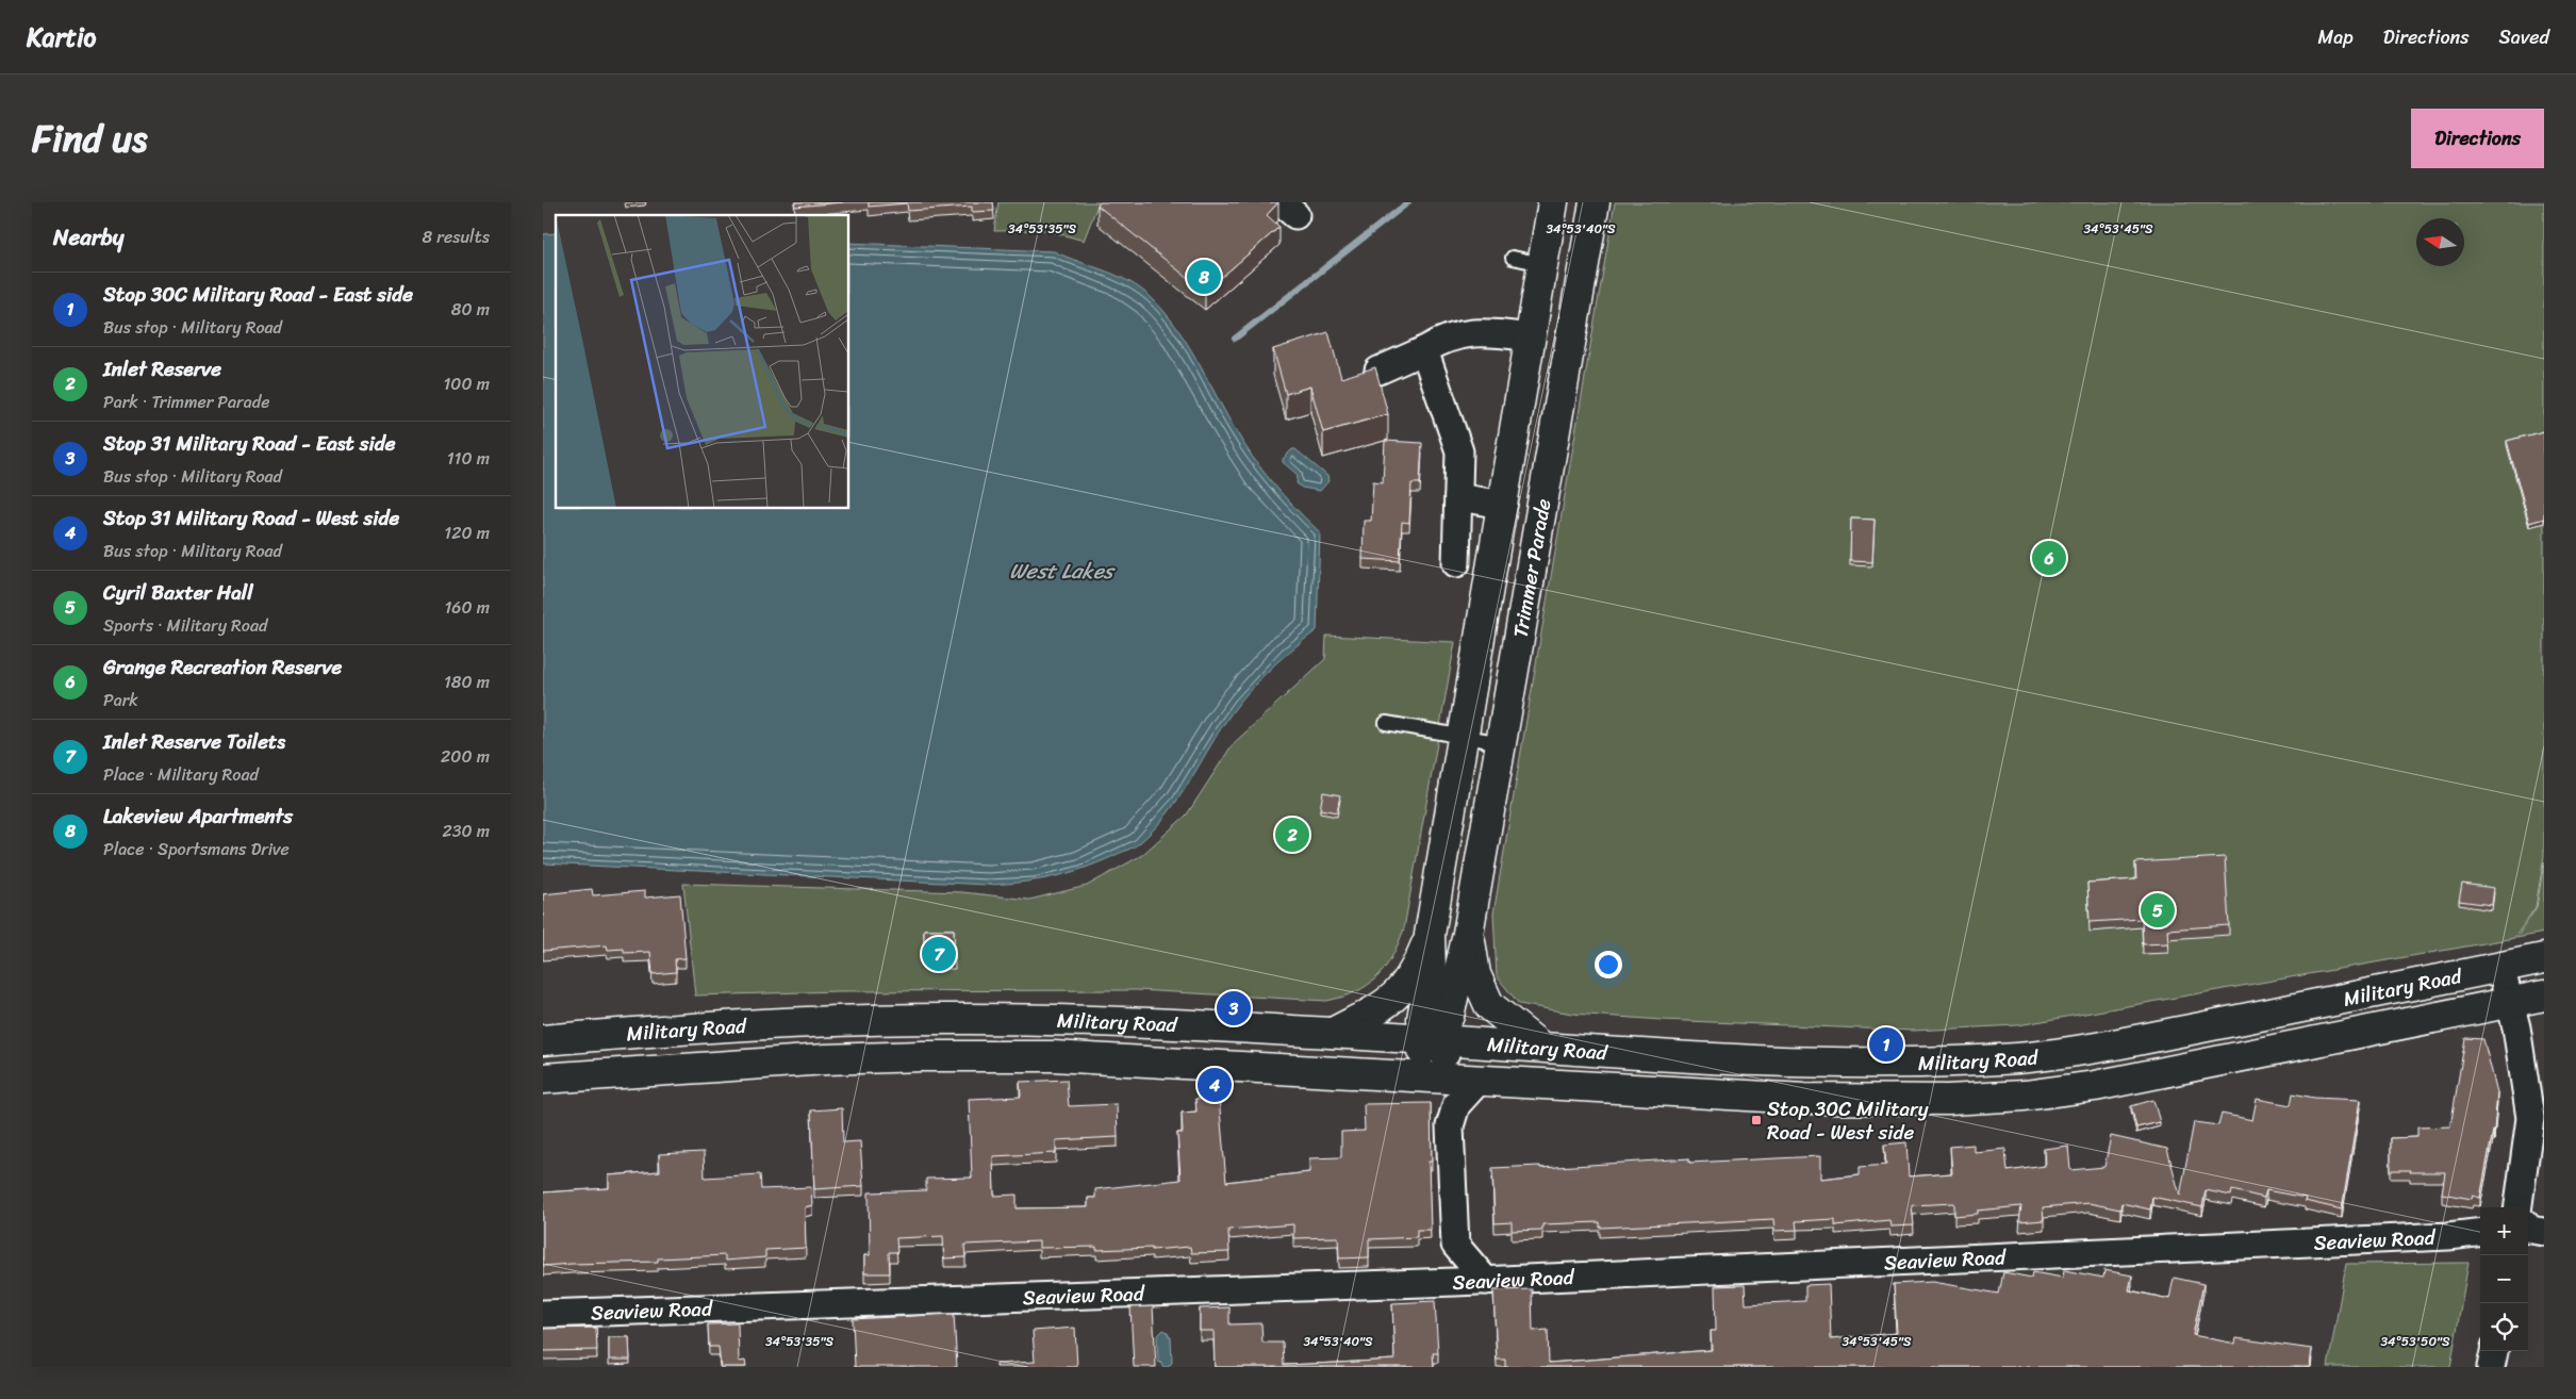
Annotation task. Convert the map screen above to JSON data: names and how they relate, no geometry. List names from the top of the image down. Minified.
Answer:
{"streets":{"main road":["Trimmer Parade","Military Road"],"street":["Seaview Road"]},"crossings":[["Trimmer Parade","Military Road"]],"water":["West Lakes"],"places":{"transit":["Stop 30C Military Road - West side"]},"north":"left","page":{"header":"Kartio","nav":["Map","Directions","Saved"],"title":"Find us","buttons":"Directions","heading":["Nearby","8 results"],"pins":["8","6","2","5","7","3","1","4"],"list":[{"mark":"1","name":"Stop 30C Military Road - East side","note":"Bus stop · Military Road","value":"80 m"},{"mark":"2","name":"Inlet Reserve","note":"Park · Trimmer Parade","value":"100 m"},{"mark":"3","name":"Stop 31 Military Road - East side","note":"Bus stop · Military Road","value":"110 m"},{"mark":"4","name":"Stop 31 Military Road - West side","note":"Bus stop · Military Road","value":"120 m"},{"mark":"5","name":"Cyril Baxter Hall","note":"Sports · Military Road","value":"160 m"},{"mark":"6","name":"Grange Recreation Reserve","note":"Park","value":"180 m"},{"mark":"7","name":"Inlet Reserve Toilets","note":"Place · Military Road","value":"200 m"},{"mark":"8","name":"Lakeview Apartments","note":"Place · Sportsmans Drive","value":"230 m"}],"map_buttons":["+","−"]},"coordinates":["34°53'35\"S","34°53'40\"S","34°53'45\"S","34°53'50\"S"]}
